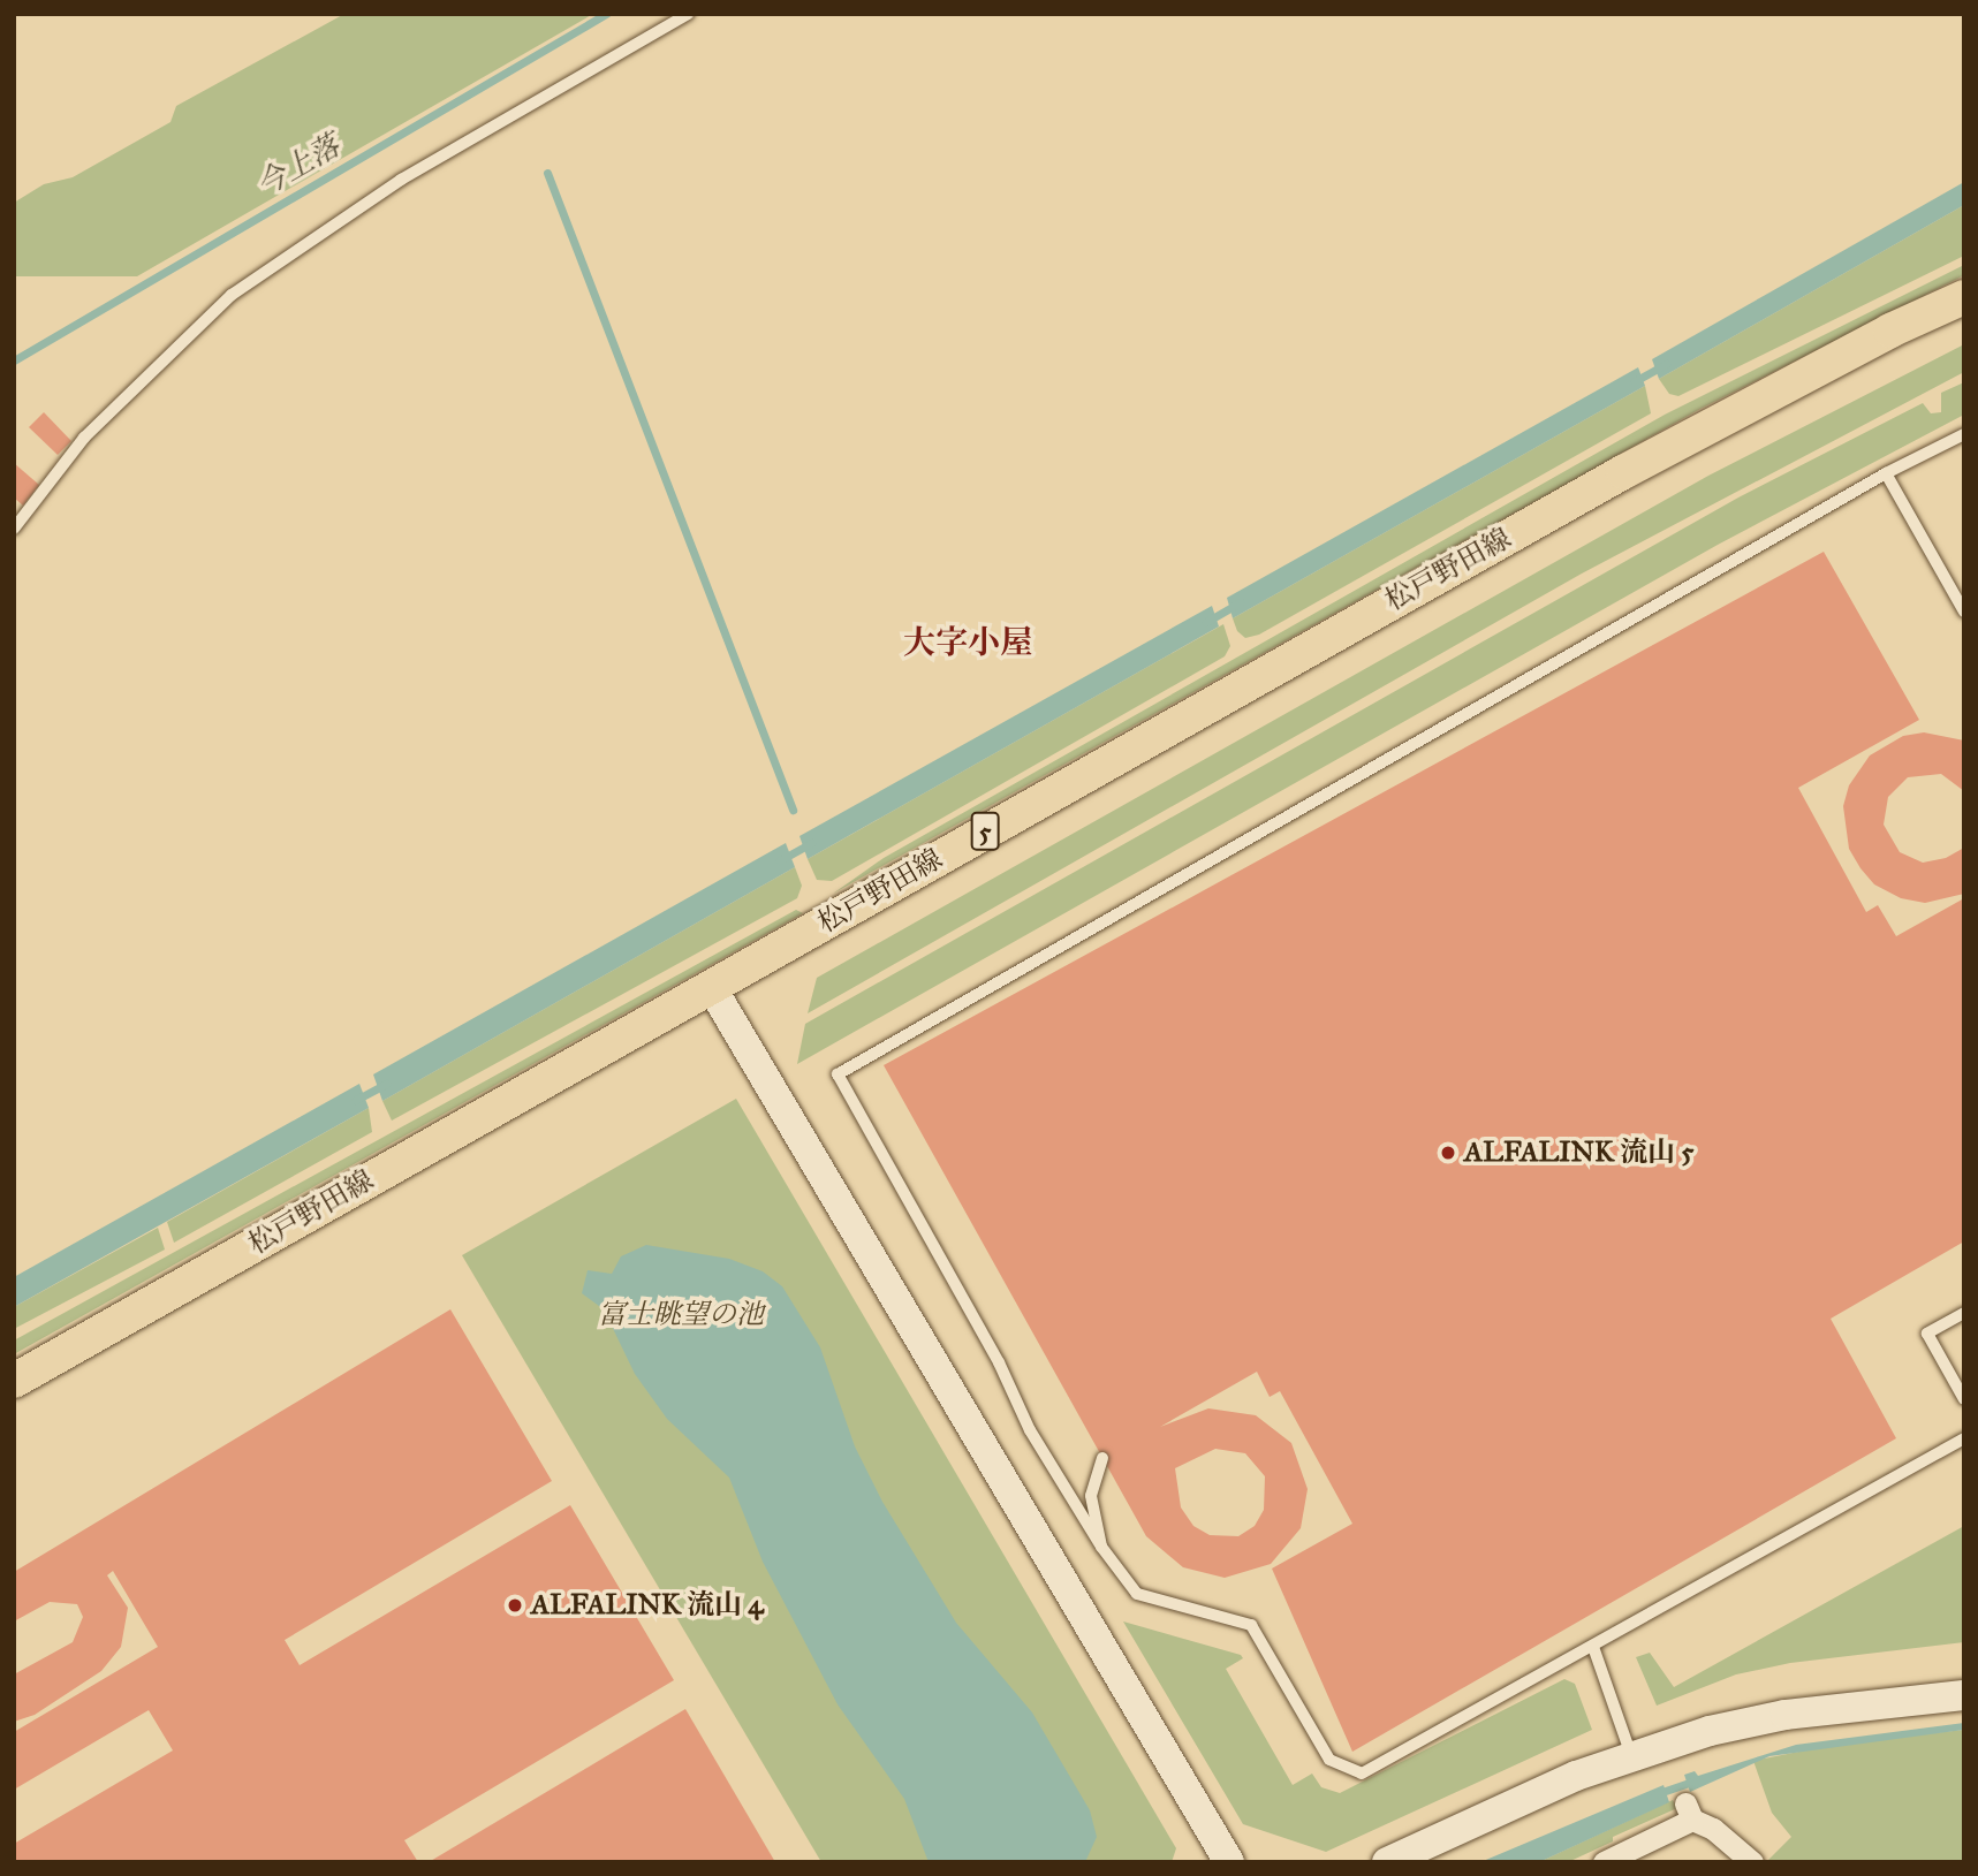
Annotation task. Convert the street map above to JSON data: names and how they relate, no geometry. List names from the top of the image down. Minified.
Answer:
{"streets":{"main road":["松戸野田線","5"]},"districts":["大字小屋"],"water":["今上落"],"parks":["富士眺望の池"],"places":["ALFALINK 流山 5","ALFALINK 流山 4"]}
